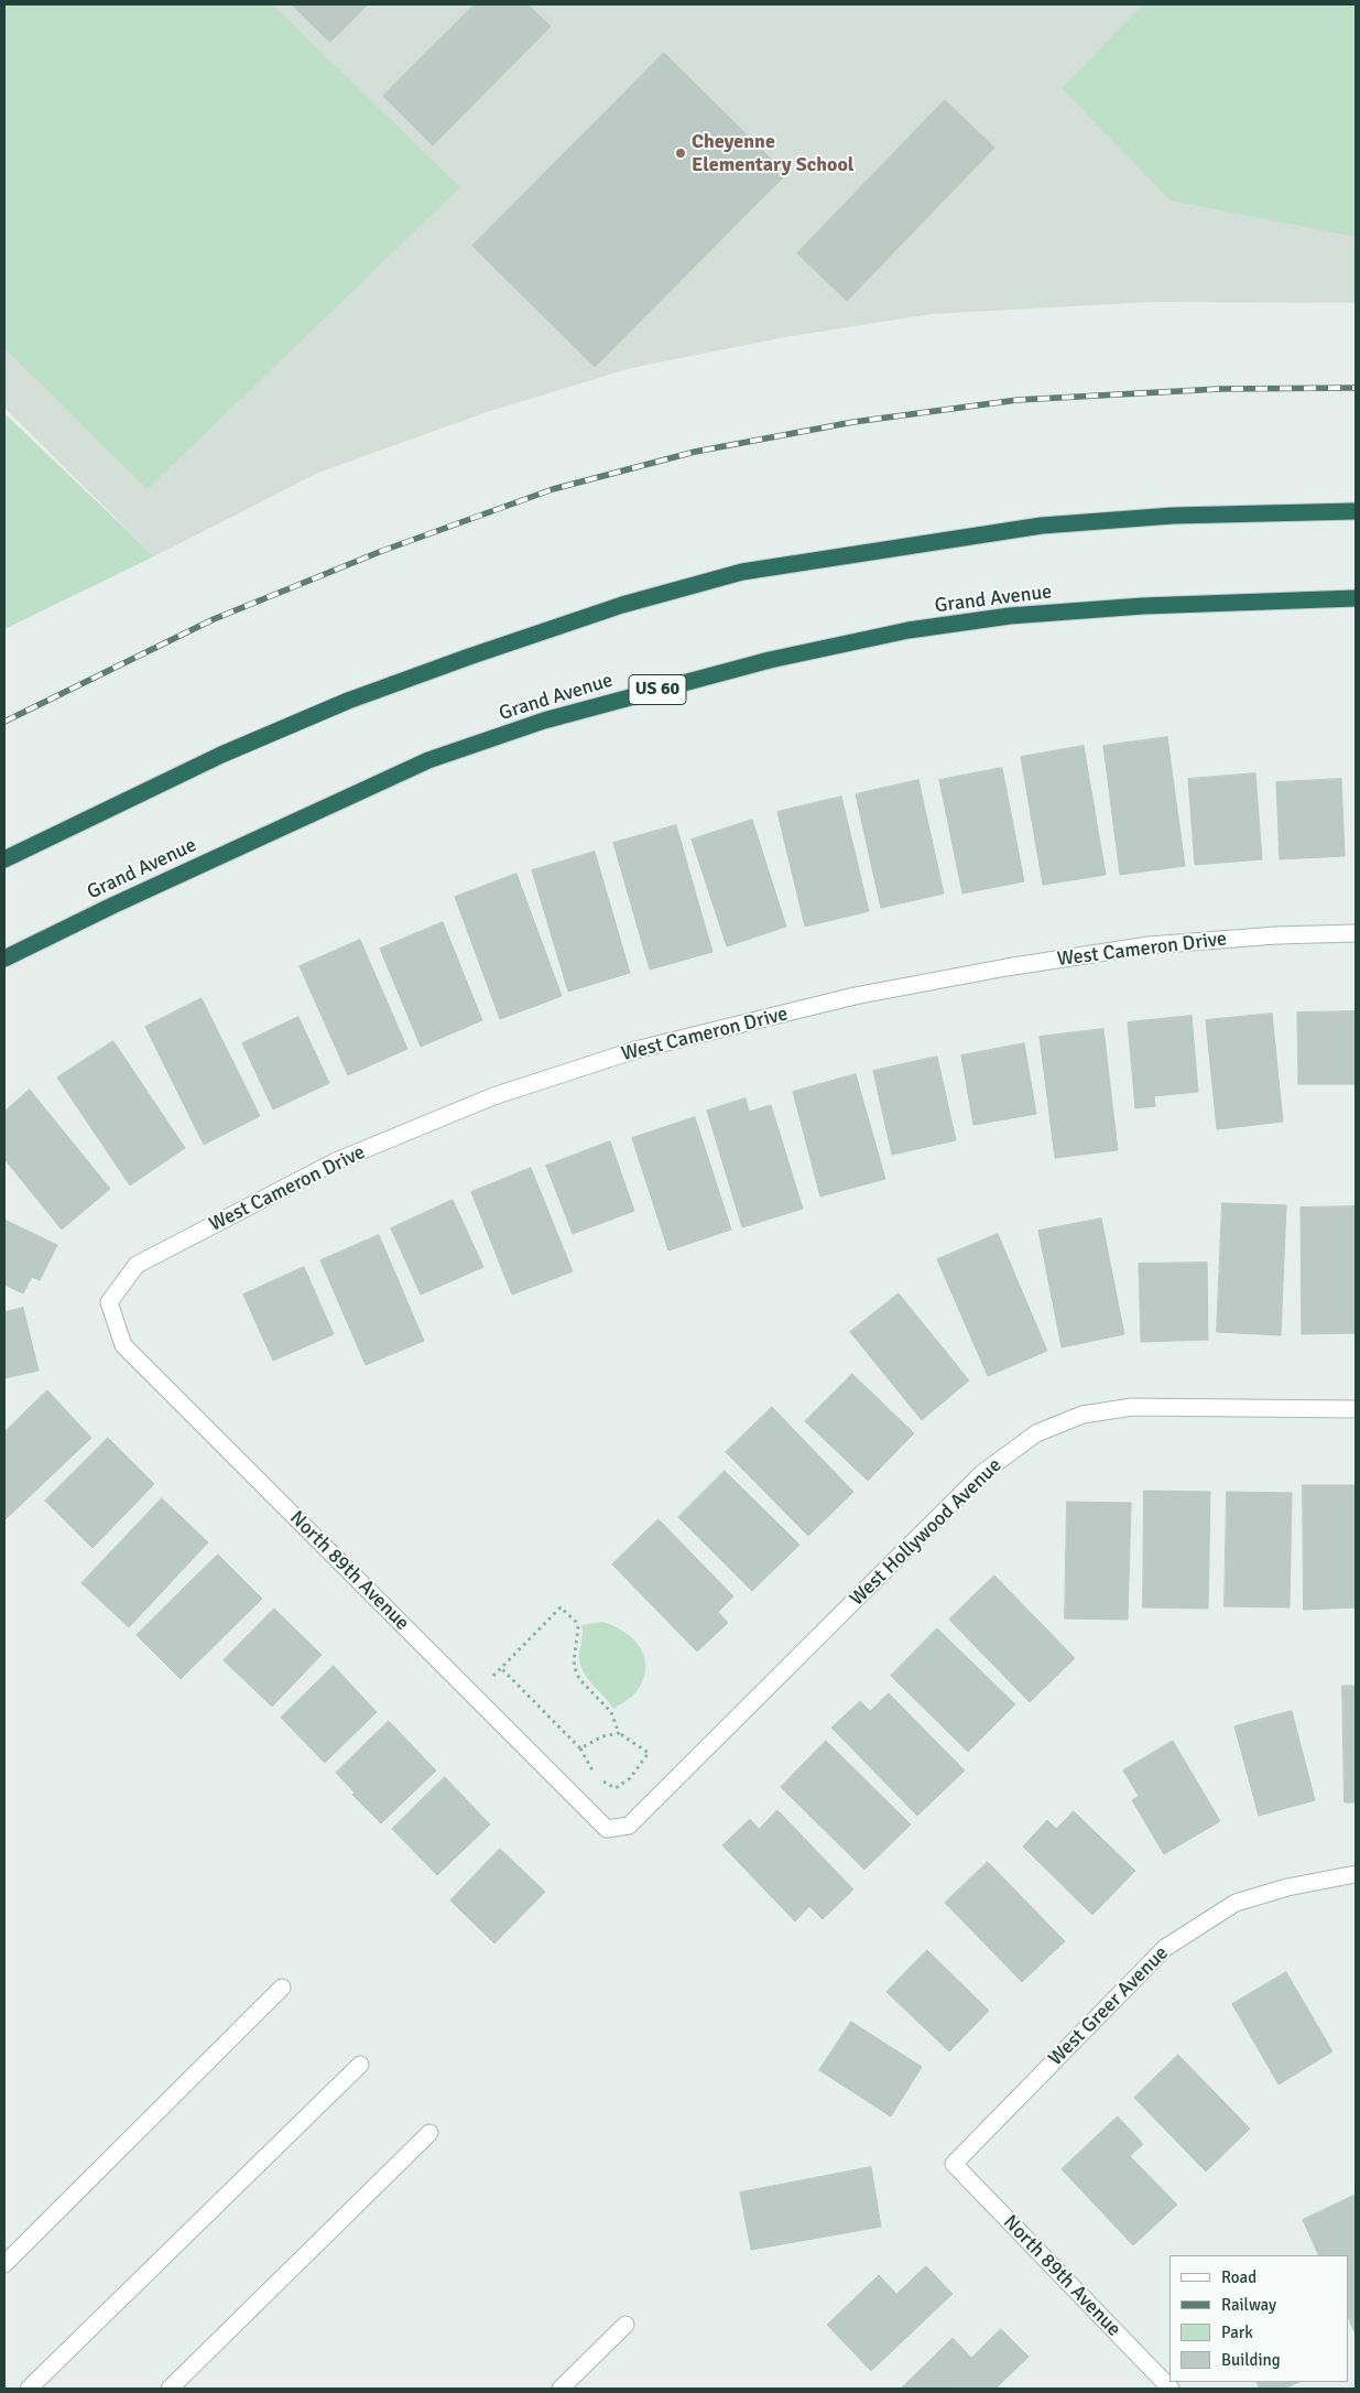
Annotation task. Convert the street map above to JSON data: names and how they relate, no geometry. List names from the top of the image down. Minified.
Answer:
{"streets":{"highway":["Grand Avenue","US 60"],"street":["West Cameron Drive","West Hollywood Avenue","North 89th Avenue","West Greer Avenue"]},"crossings":[["West Cameron Drive","North 89th Avenue"],["West Hollywood Avenue","North 89th Avenue"],["North 89th Avenue","West Greer Avenue"]],"places":["Cheyenne Elementary School"],"legend":["Road","Railway","Park","Building"]}
